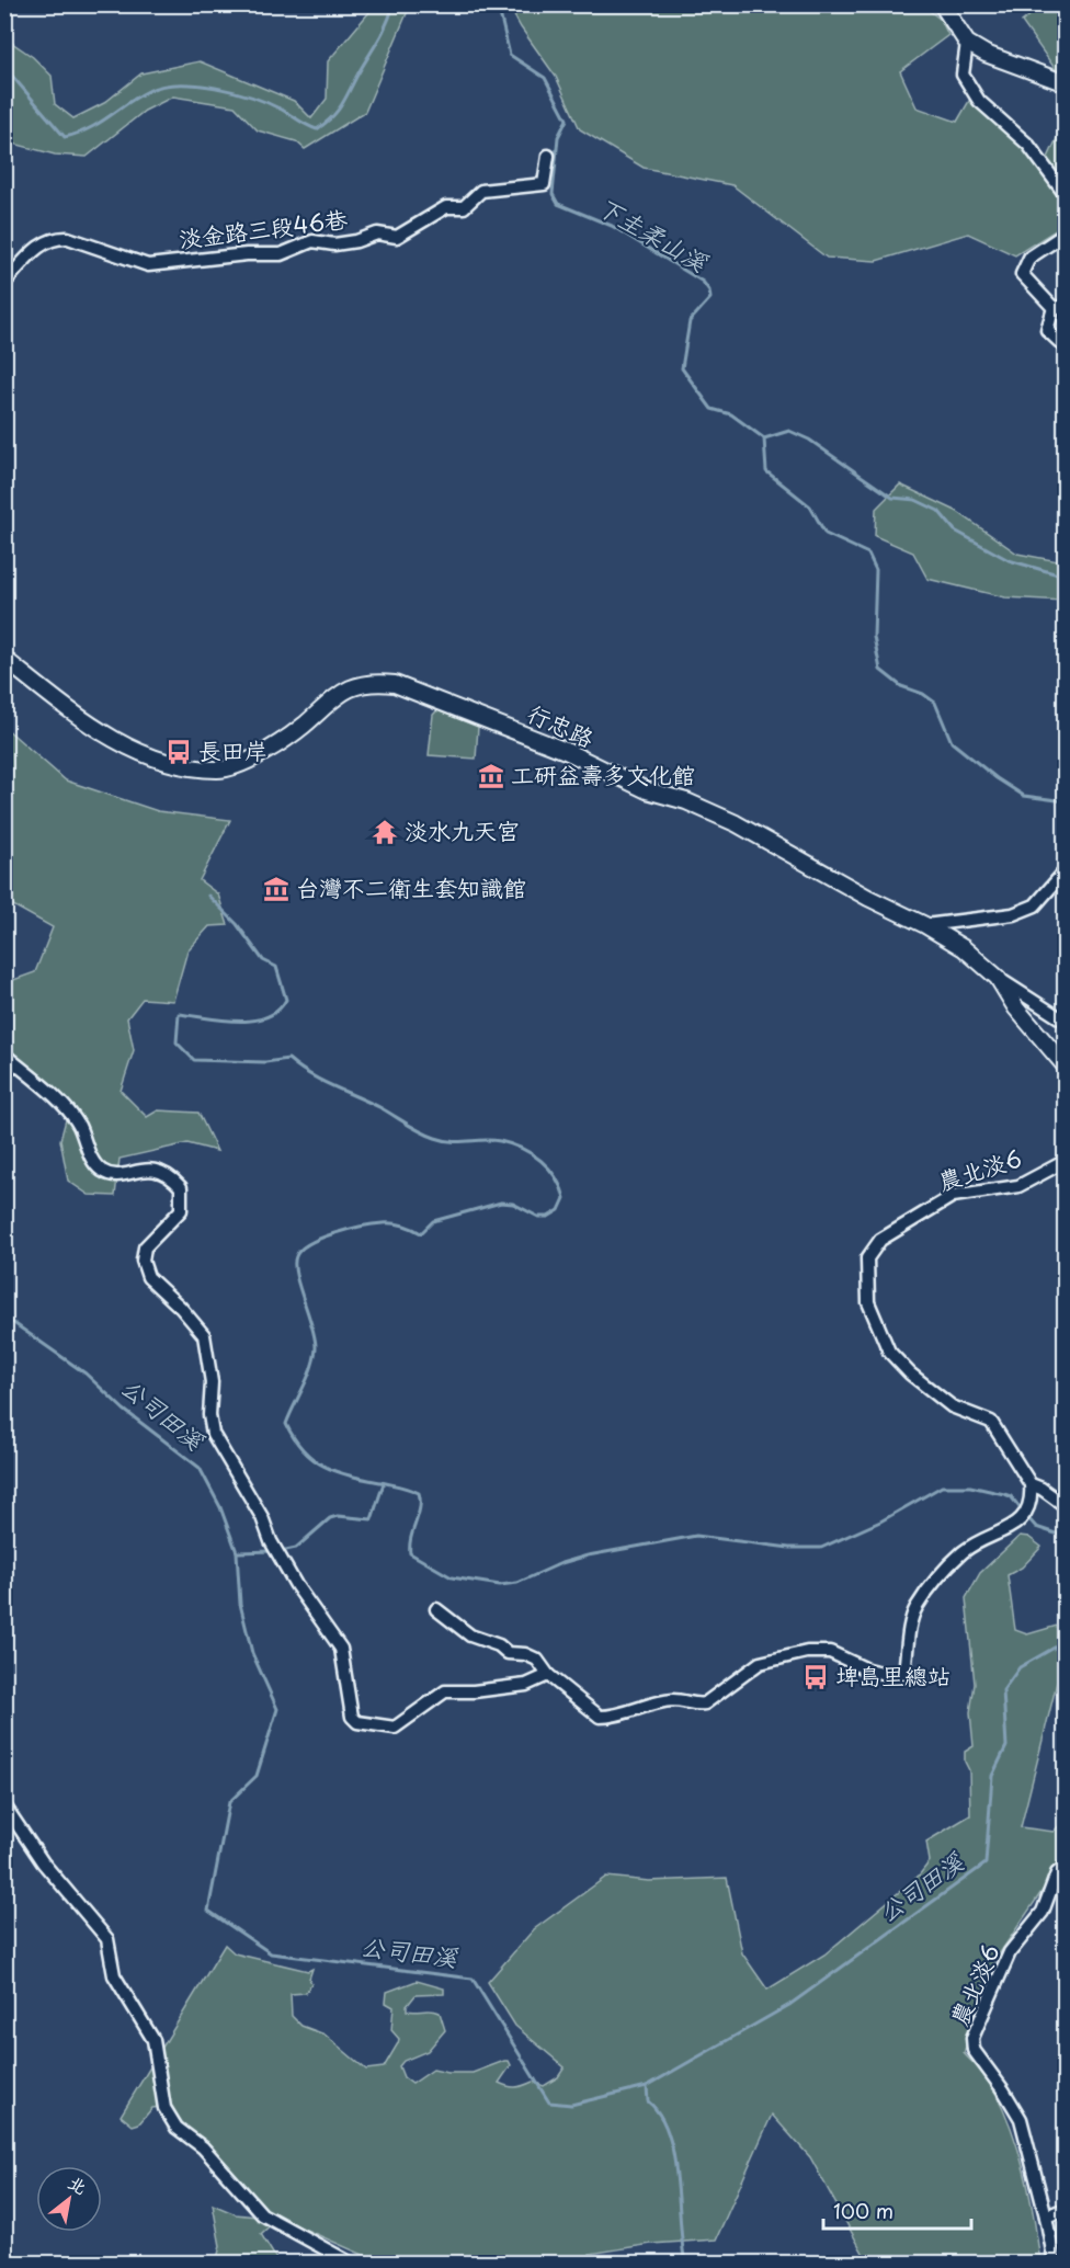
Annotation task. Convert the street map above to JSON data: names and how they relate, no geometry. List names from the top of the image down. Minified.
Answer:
{"streets":{"street":["淡金路三段46巷","行忠路","農北淡6"]},"water":["下圭柔山溪","公司田溪"],"places":{"bus stop":["長田岸","埤島里總站"],"museum":["工研益壽多文化館","台灣不二衛生套知識館"],"temple":["淡水九天宮"]},"scale_bar":"100 m","north":"top right"}
